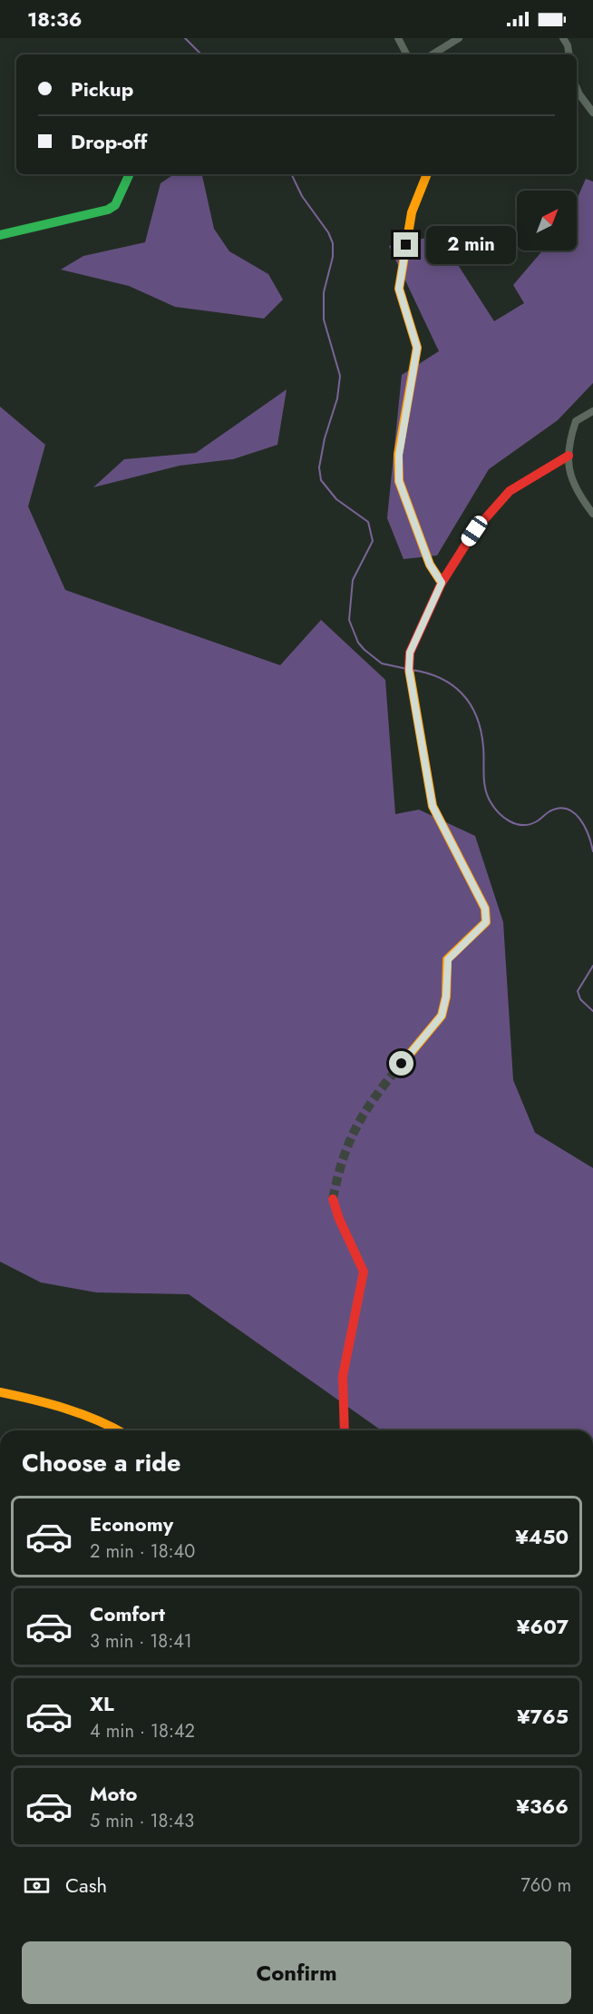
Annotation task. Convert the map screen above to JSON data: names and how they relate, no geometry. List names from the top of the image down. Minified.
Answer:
{"north":"top right","page":{"status":"18:36","banner":["Pickup","Drop-off"],"bubble":"2 min","heading":"Choose a ride","list":[{"name":"Economy","note":"2 min · 18:40","value":"¥450"},{"name":"Comfort","note":"3 min · 18:41","value":"¥607"},{"name":"XL","note":"4 min · 18:42","value":"¥765"},{"name":"Moto","note":"5 min · 18:43","value":"¥366"}],"pay":["Cash","760 m"],"buttons":"Confirm"}}
